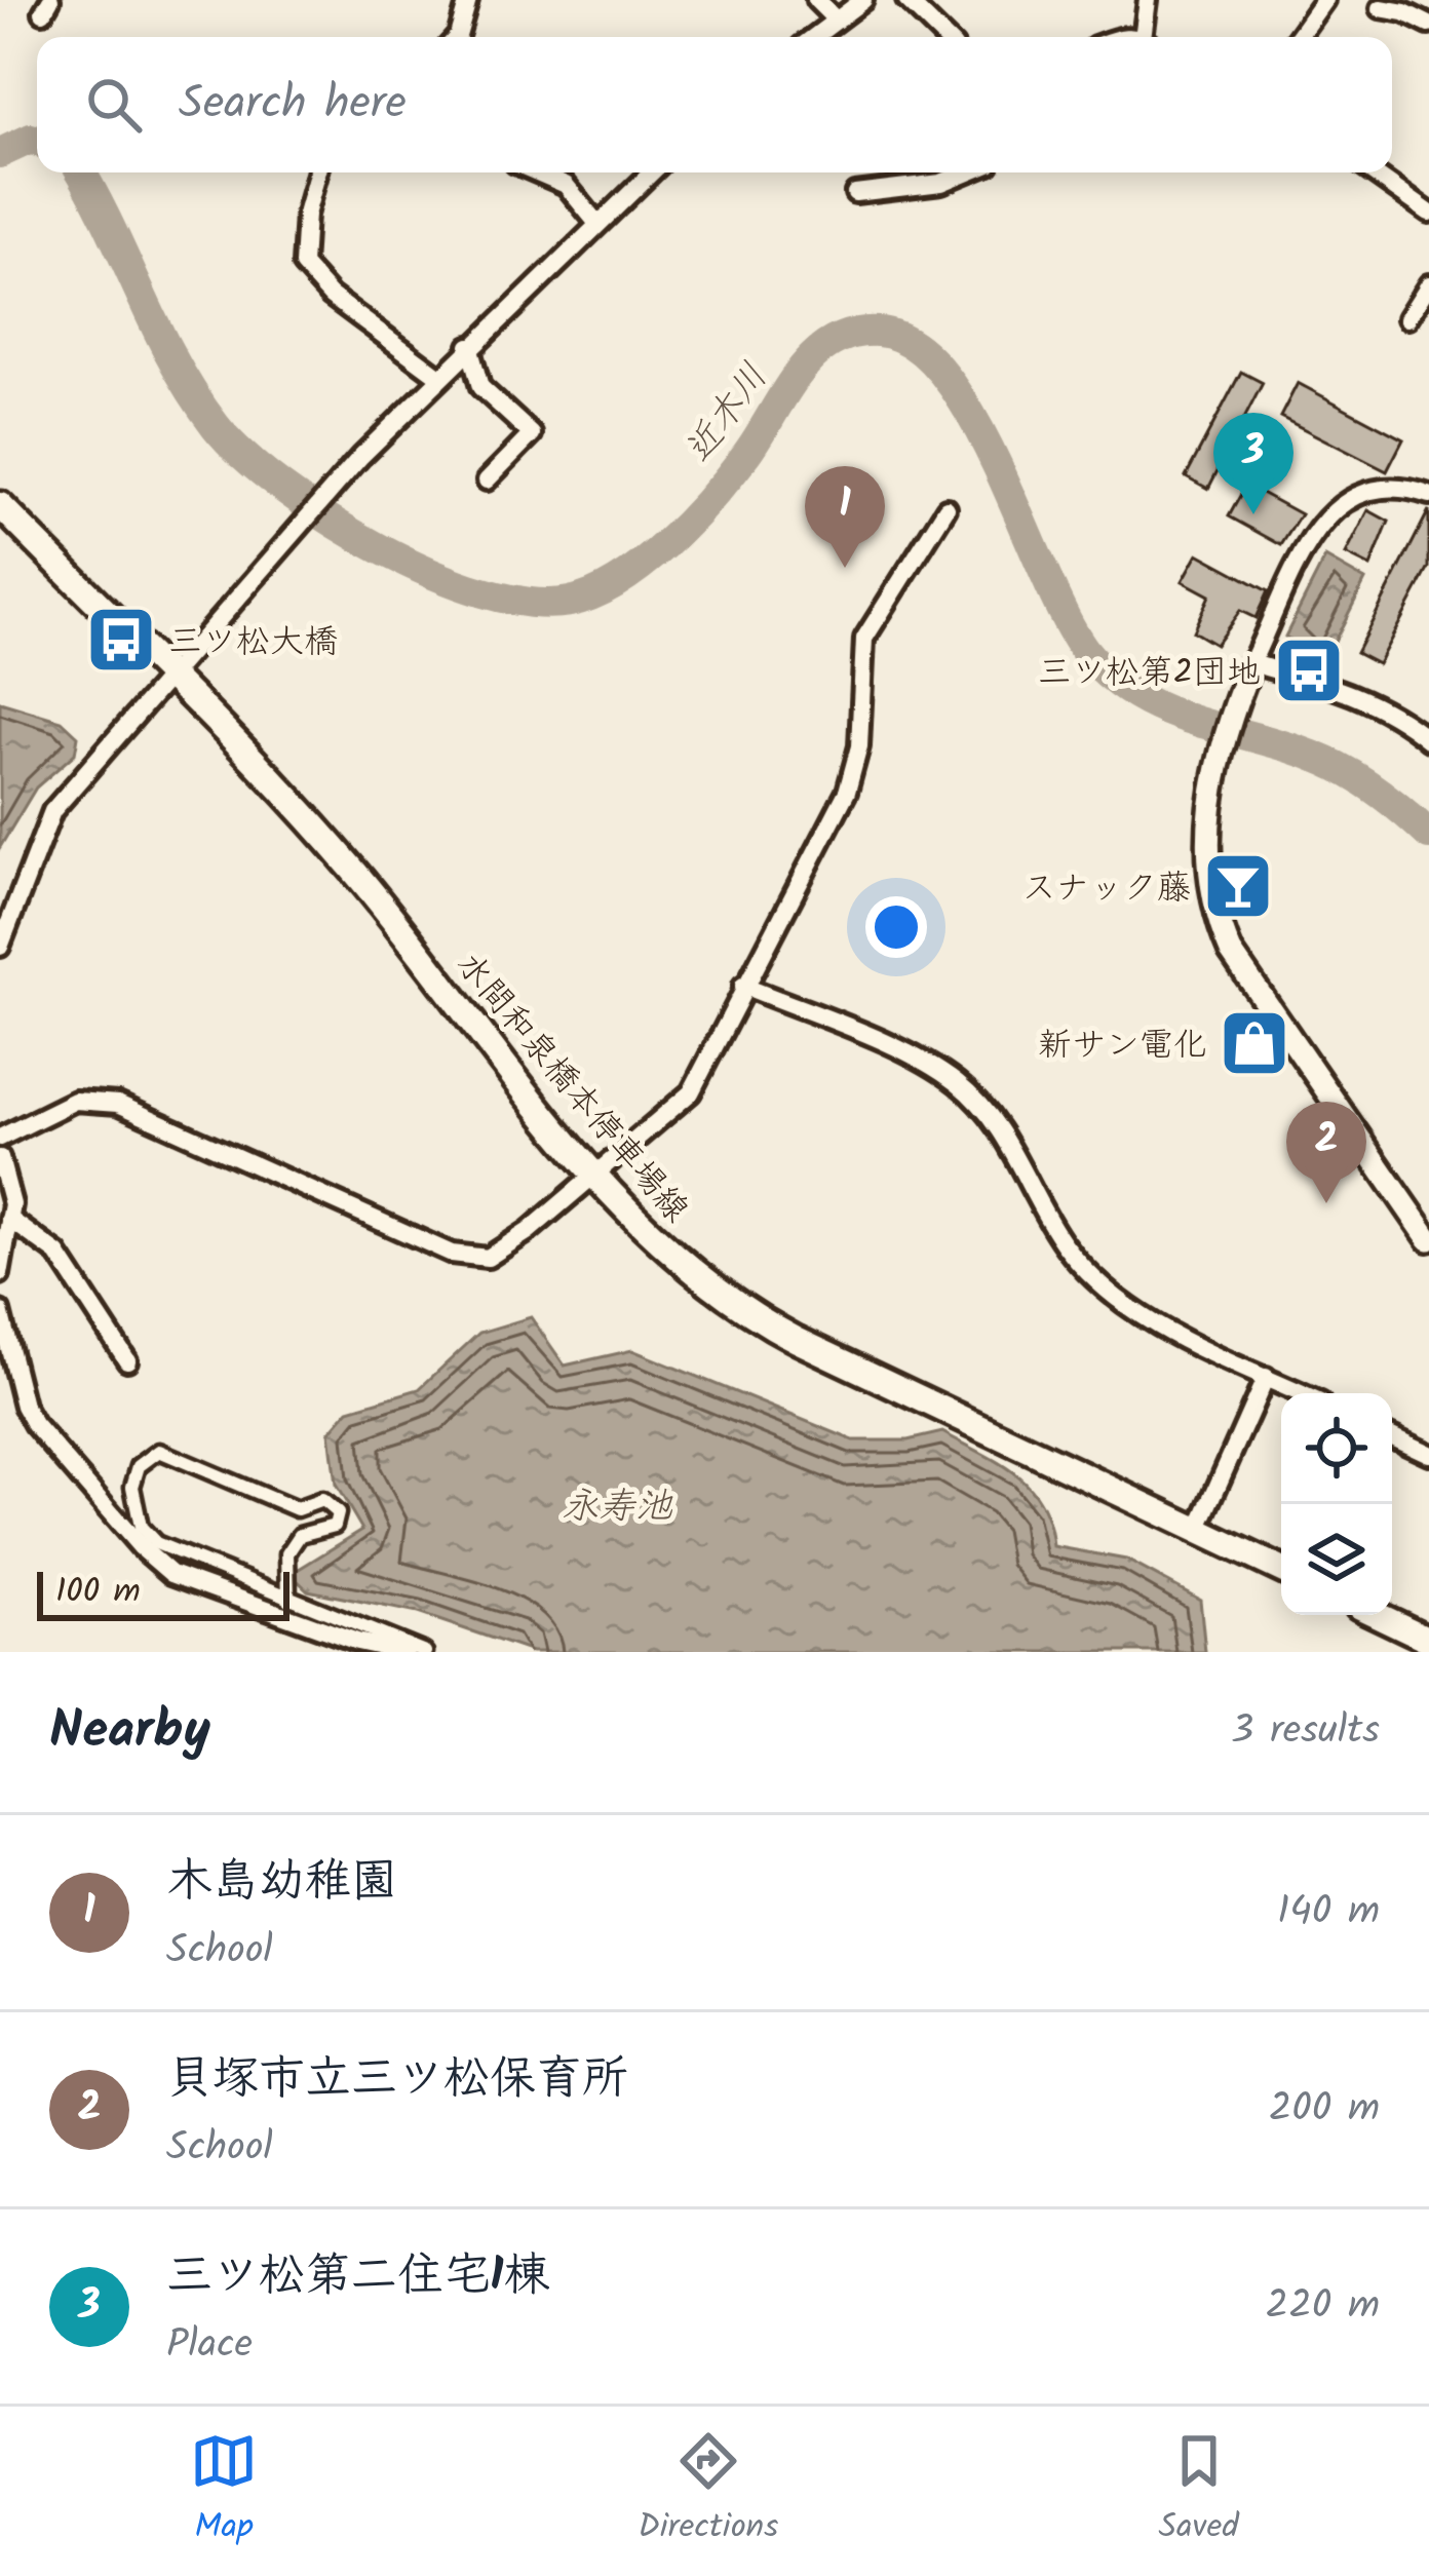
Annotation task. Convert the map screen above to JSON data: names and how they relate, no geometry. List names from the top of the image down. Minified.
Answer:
{"streets":{"main road":["水間和泉橋本停車場線"]},"water":["近木川","永寿池"],"places":{"bus stop":["三ツ松大橋","三ツ松第2団地"],"bar":["スナック藤"],"shop":["新サン電化"]},"scale_bar":"100 m","page":{"search":"Search here","pins":["3","1","2"],"scale":"100 m","heading":["Nearby","3 results"],"list":[{"mark":"1","name":"木島幼稚園","note":"School","value":"140 m"},{"mark":"2","name":"貝塚市立三ツ松保育所","note":"School","value":"200 m"},{"mark":"3","name":"三ツ松第二住宅1棟","note":"Place","value":"220 m"}],"nav":["Map","Directions","Saved"]}}
